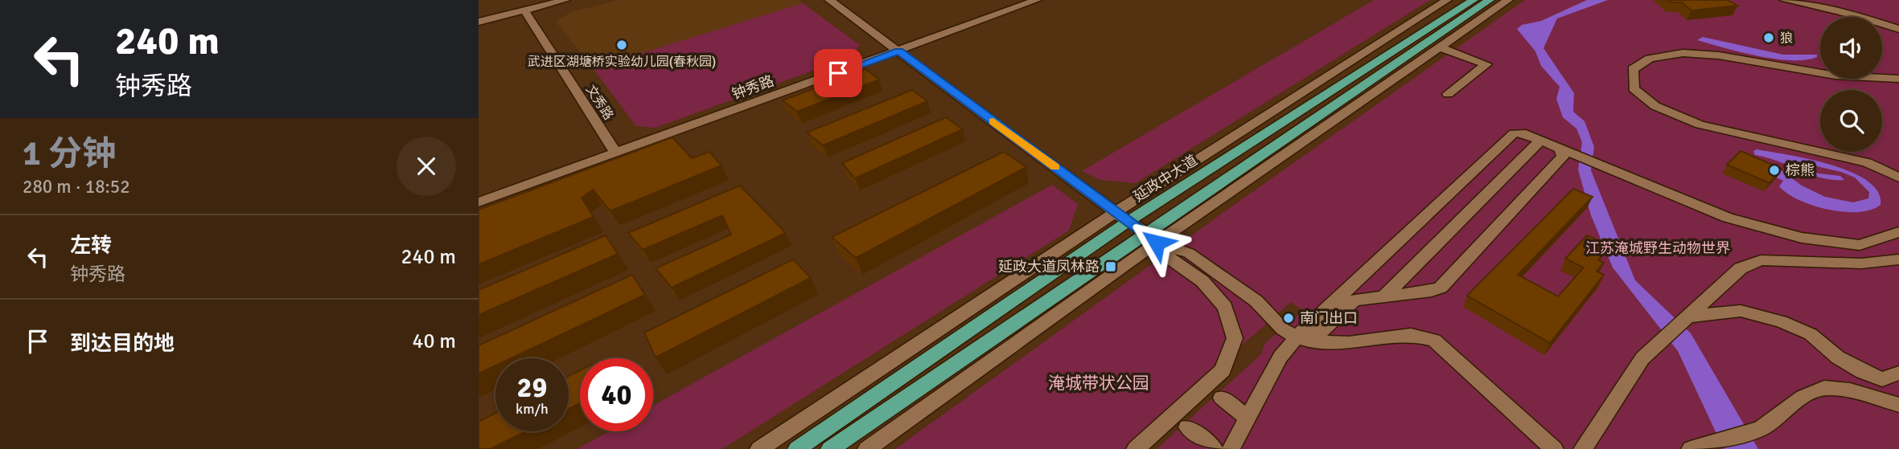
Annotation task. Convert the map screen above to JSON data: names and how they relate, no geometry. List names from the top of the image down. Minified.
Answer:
{"streets":{"main road":["延政中大道"],"street":["钟秀路","文秀路"]},"crossings":[["钟秀路","文秀路"]],"parks":["江苏淹城野生动物世界","淹城带状公园"],"places":{"other":["狼","武进区湖塘桥实验幼儿园(春秋园)","棕熊","南门出口"],"transit":["延政大道凤林路"]},"page":{"turn":["240 m","钟秀路"],"heading":["1 分钟","280 m · 18:52"],"list":[{"name":"左转","note":"钟秀路","value":"240 m"},{"name":"到达目的地","value":"40 m"}],"speed":"29 km/h","limit":"40"}}
